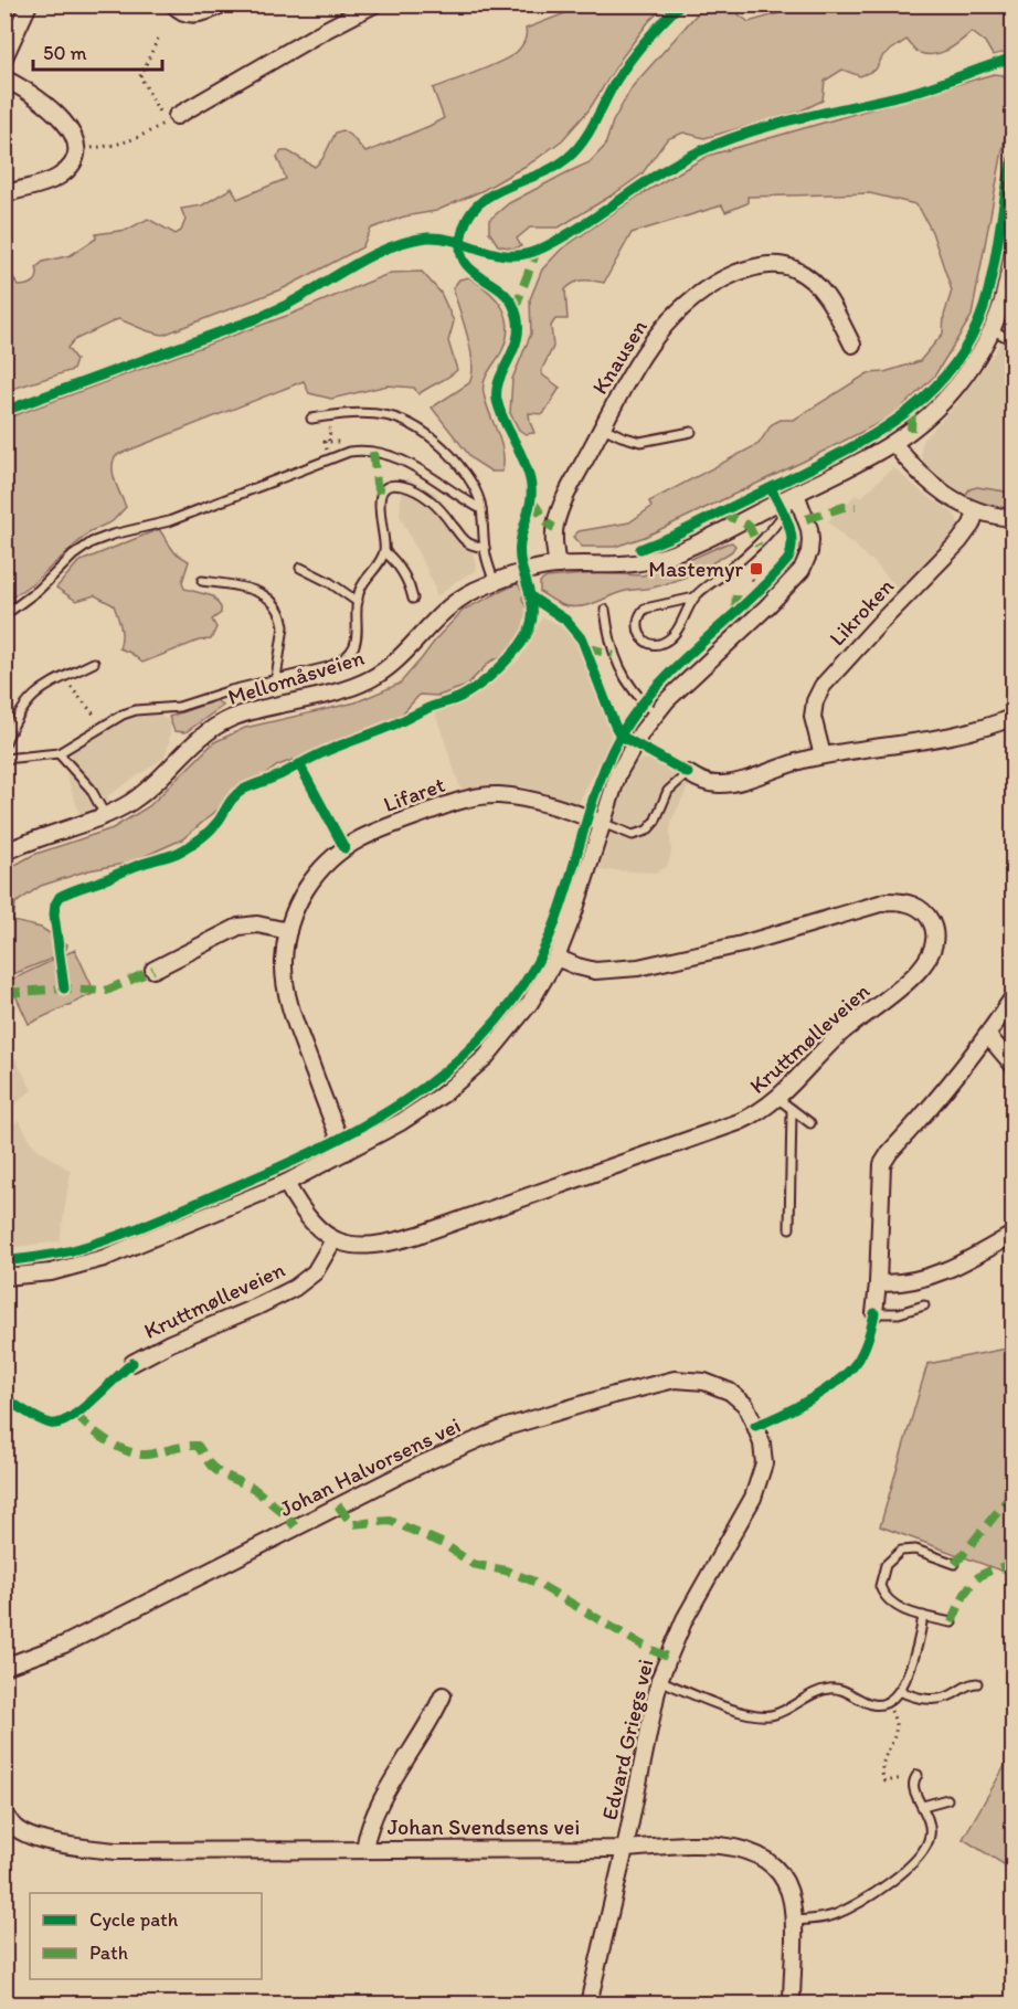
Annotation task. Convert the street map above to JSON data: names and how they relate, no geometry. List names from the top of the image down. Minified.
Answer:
{"streets":{"street":["Knausen","Likroken","Mellomåsveien","Lifaret","Kruttmølleveien","Johan Halvorsens vei","Edvard Griegs vei","Johan Svendsens vei"]},"crossings":[["Knausen","Mellomåsveien"],["Johan Halvorsens vei","Edvard Griegs vei"],["Edvard Griegs vei","Johan Svendsens vei"]],"places":{"transit":["Mastemyr"]},"legend":["Cycle path","Path"],"scale_bar":"50 m"}
